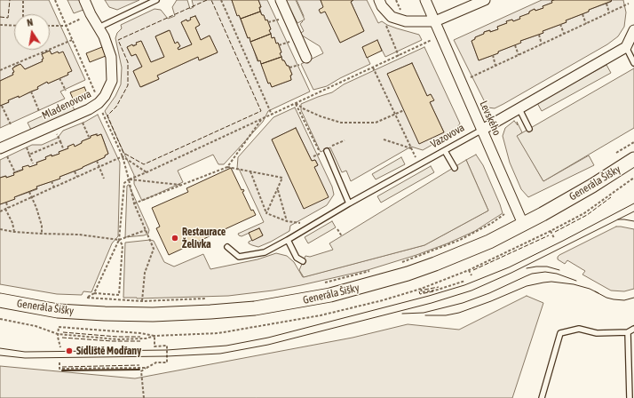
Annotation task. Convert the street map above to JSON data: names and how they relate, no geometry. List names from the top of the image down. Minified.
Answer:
{"streets":{"main road":["Generála Šišky"],"street":["Mladenovova","Levského","Vazovova"]},"crossings":[["Levského","Vazovova"],["Levského","Generála Šišky"]],"places":["Restaurace Želivka","Sídliště Modřany"],"north":"top"}
